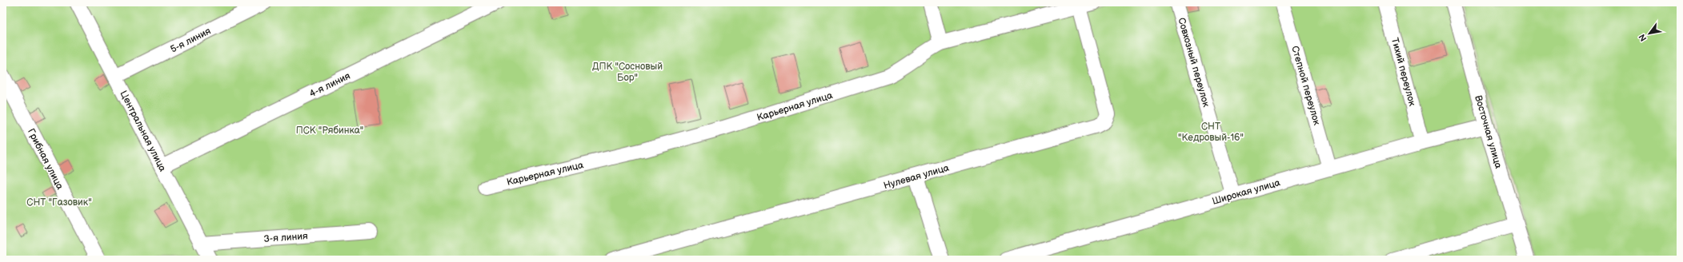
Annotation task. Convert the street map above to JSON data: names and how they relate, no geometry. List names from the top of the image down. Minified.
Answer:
{"streets":{"street":["5-я линия","Совхозный переулок","Тихий переулок","4-я линия","Степной переулок","Карьерная улица","Центральная улица","Восточная улица","Грибная улица","Нулевая улица","Широкая улица","3-я линия"]},"crossings":[["5-я линия","Центральная улица"],["Совхозный переулок","Широкая улица"],["Тихий переулок","Широкая улица"],["4-я линия","Центральная улица"],["Степной переулок","Широкая улица"],["Карьерная улица","Нулевая улица"],["Центральная улица","3-я линия"],["Восточная улица","Широкая улица"]],"parks":["ДПК \"Сосновый Бор\"","СНТ \"Кедровый-16\"","ПСК \"Рябинка\"","СНТ \"Газовик\""],"north":"bottom left"}
